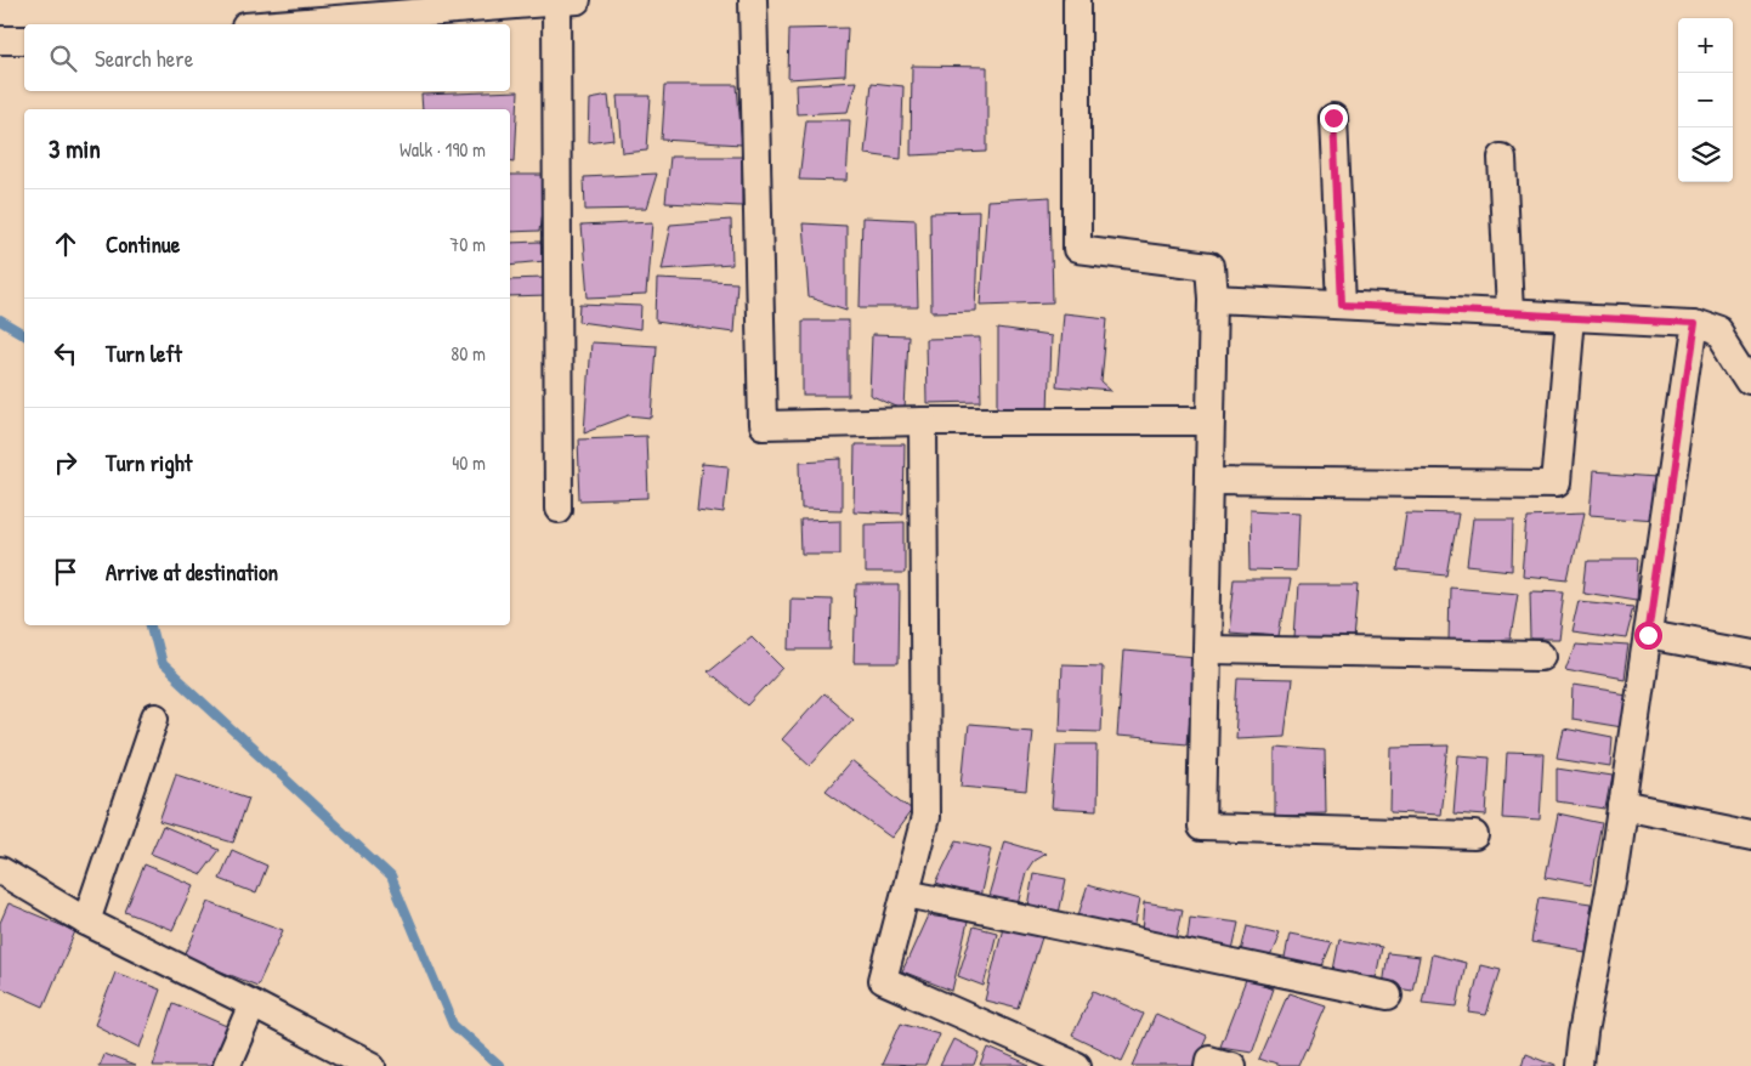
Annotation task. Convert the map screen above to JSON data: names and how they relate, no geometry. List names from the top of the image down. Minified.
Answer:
{"page":{"map_buttons":["+","−"],"search":"Search here","heading":["3 min","Walk · 190 m"],"list":[["Continue","70 m"],["Turn left","80 m"],["Turn right","40 m"],"Arrive at destination"]}}
